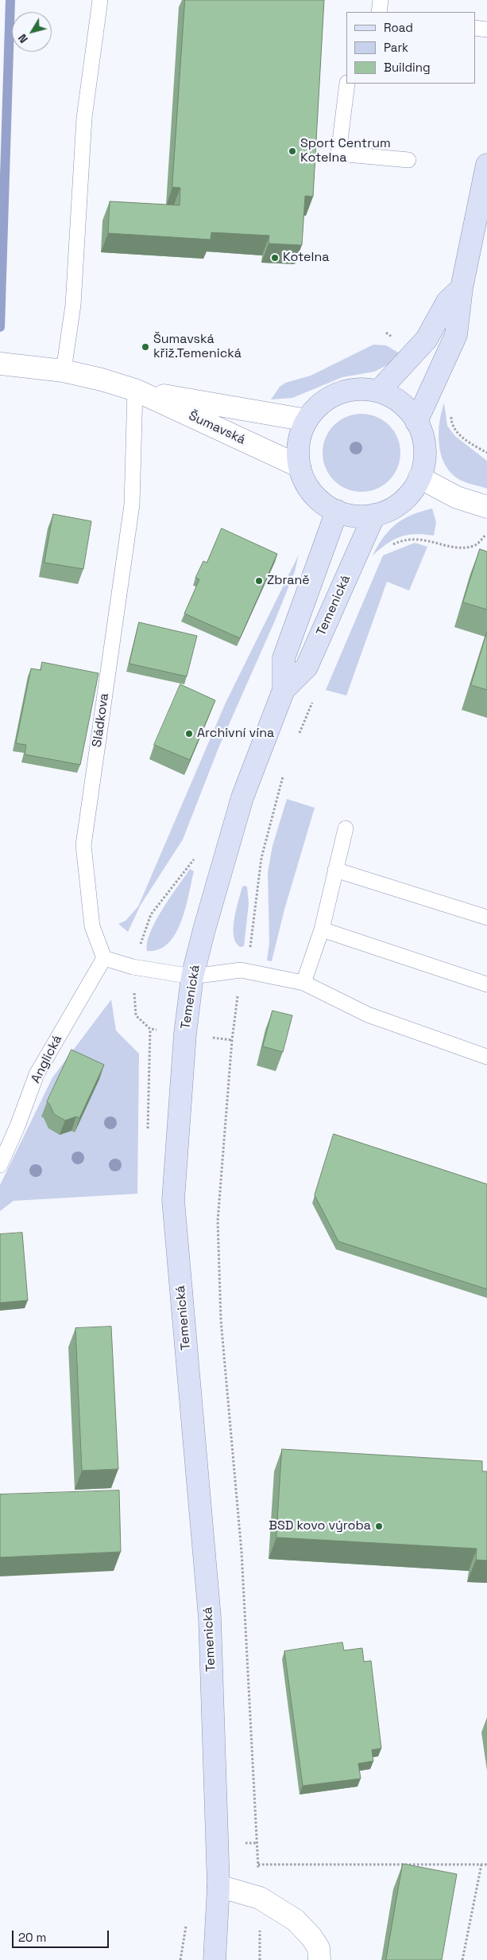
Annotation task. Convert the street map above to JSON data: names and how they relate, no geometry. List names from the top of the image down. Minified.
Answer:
{"streets":{"street":["Šumavská","Temenická"],"lane":["Sládkova","Anglická"]},"crossings":[["Šumavská","Temenická"],["Šumavská","Sládkova"],["Sládkova","Anglická"]],"places":["Sport Centrum Kotelna","Kotelna","Šumavská křiž.Temenická","Zbraně","Archivní vína","BSD kovo výroba"],"legend":["Road","Park","Building"],"scale_bar":"20 m","north":"bottom left"}
